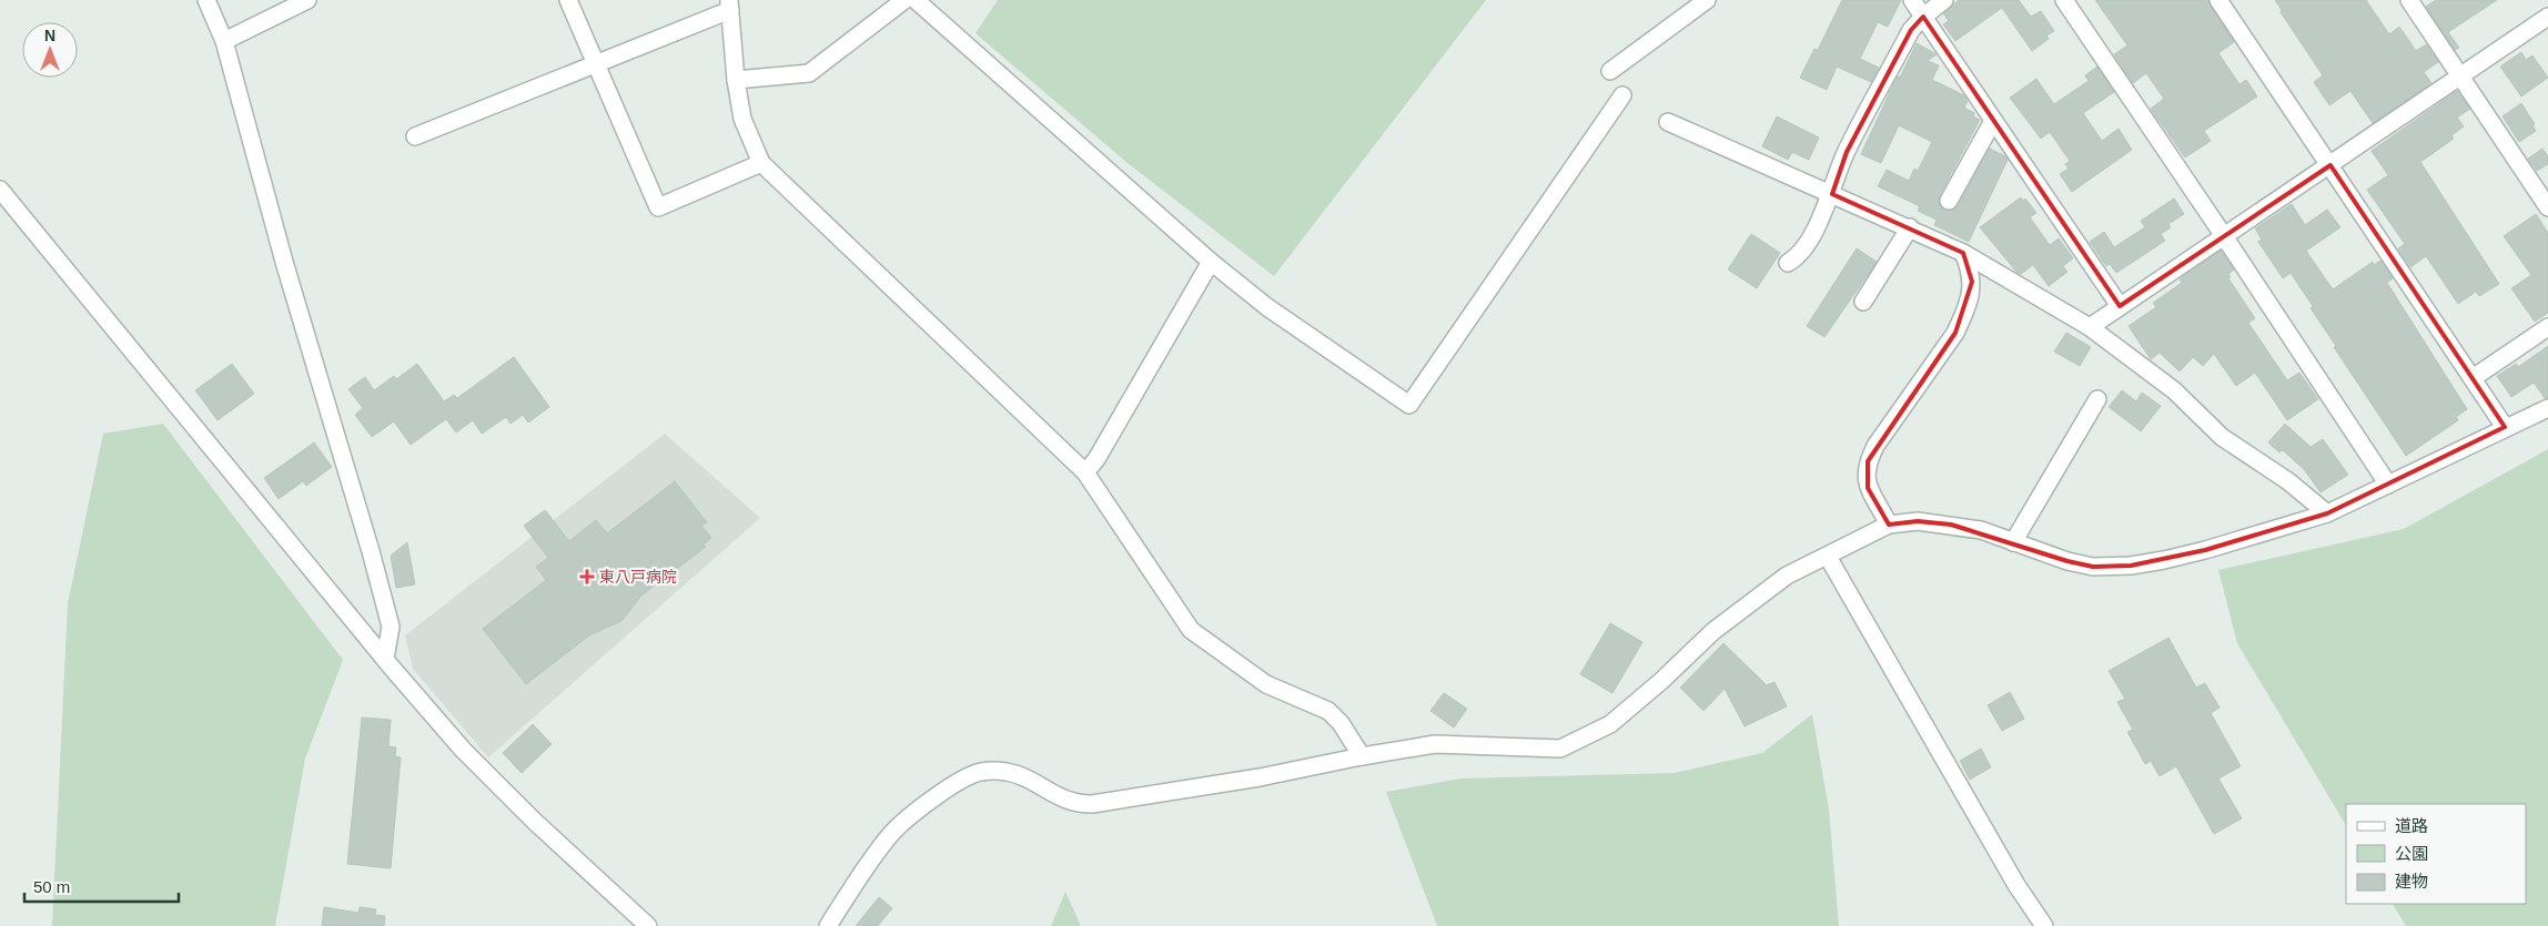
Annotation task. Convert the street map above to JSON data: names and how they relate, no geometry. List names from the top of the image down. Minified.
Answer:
{"places":{"health":["東八戸病院"]},"legend":["道路","公園","建物"],"scale_bar":"50 m","north":"top"}
